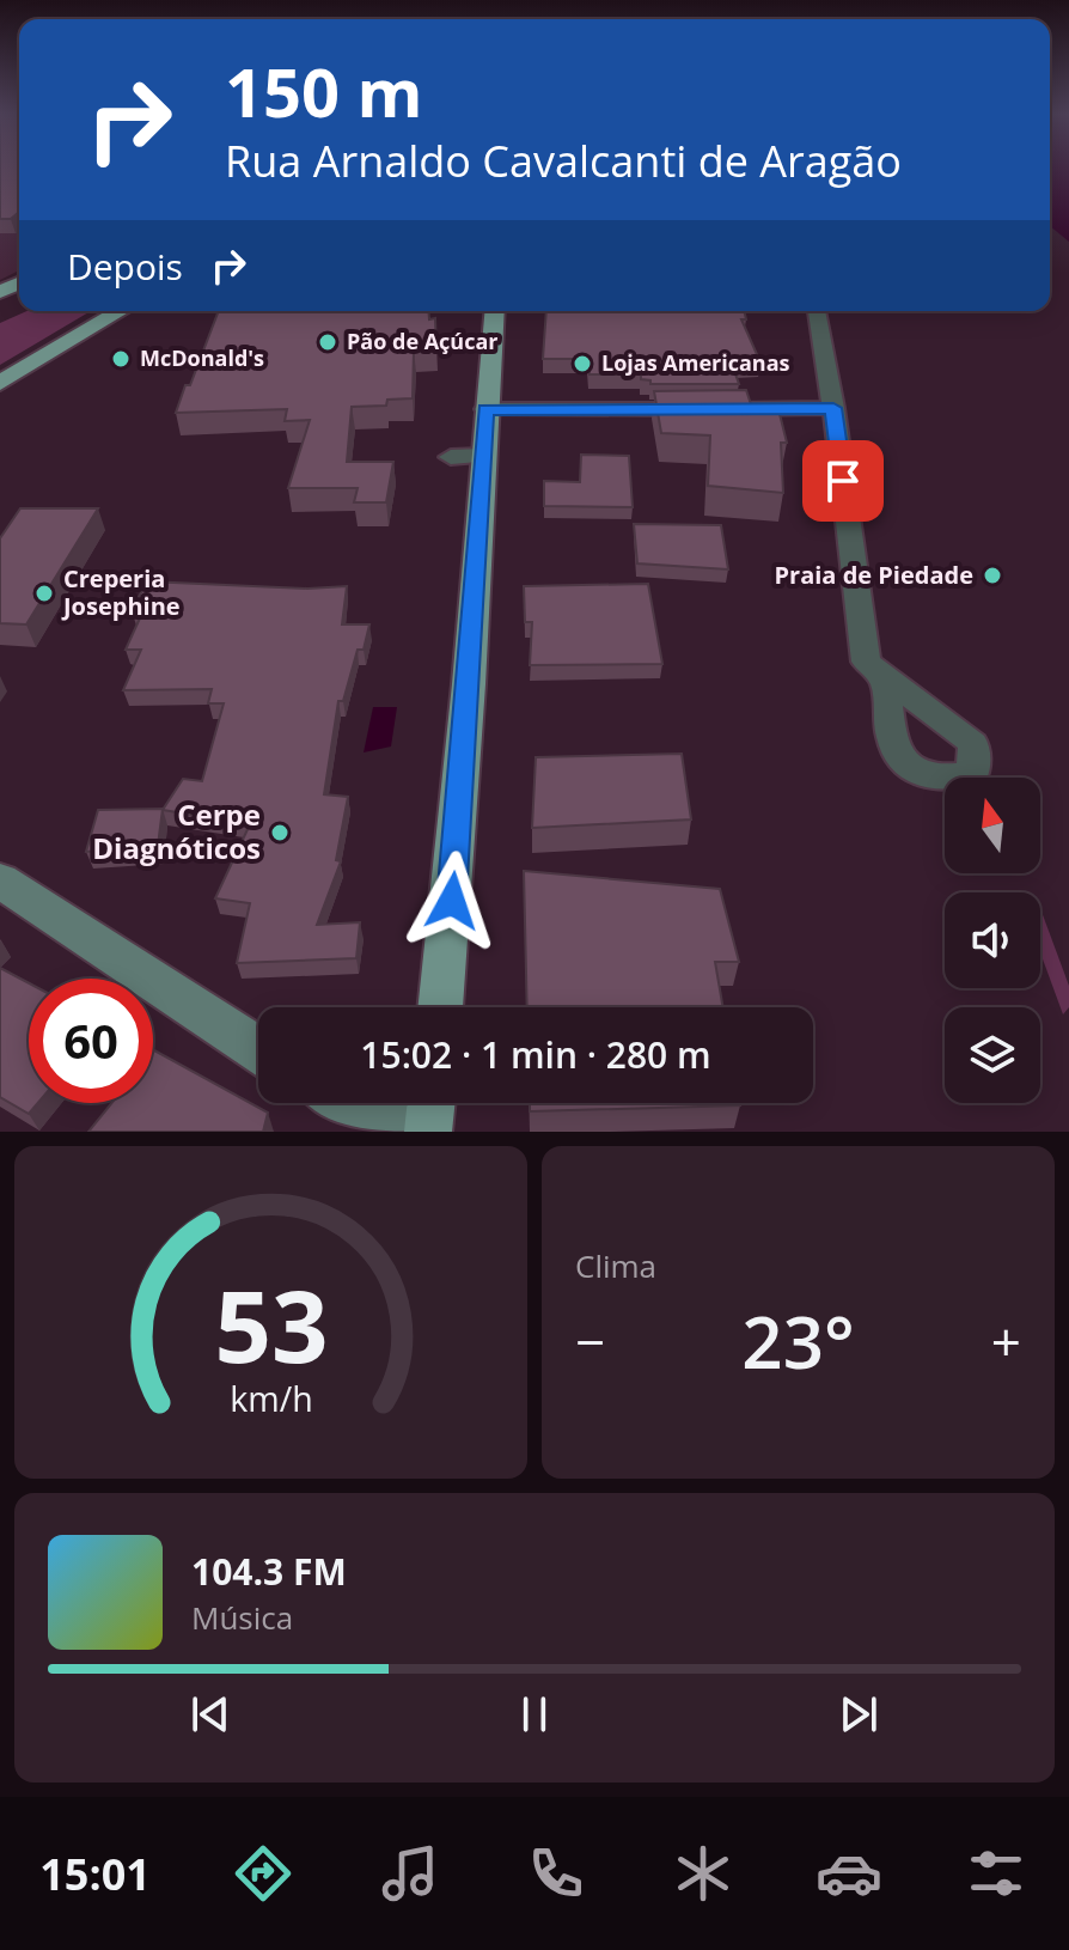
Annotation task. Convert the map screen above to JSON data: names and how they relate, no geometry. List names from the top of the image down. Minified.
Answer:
{"places":["Pão de Açúcar","McDonald's","Lojas Americanas","Praia de Piedade","Creperia Josephine","Cerpe Diagnóticos"],"north":"top","page":{"turn":["150 m","Rua Arnaldo Cavalcanti de Aragão"],"then":"Depois","limit":"60","trip":"15:02 · 1 min · 280 m","tile":"Clima","heat":["−","23°","+"],"song":["104.3 FM","Música"],"tabs":"15:01","gauge":["53","km/h"]}}
